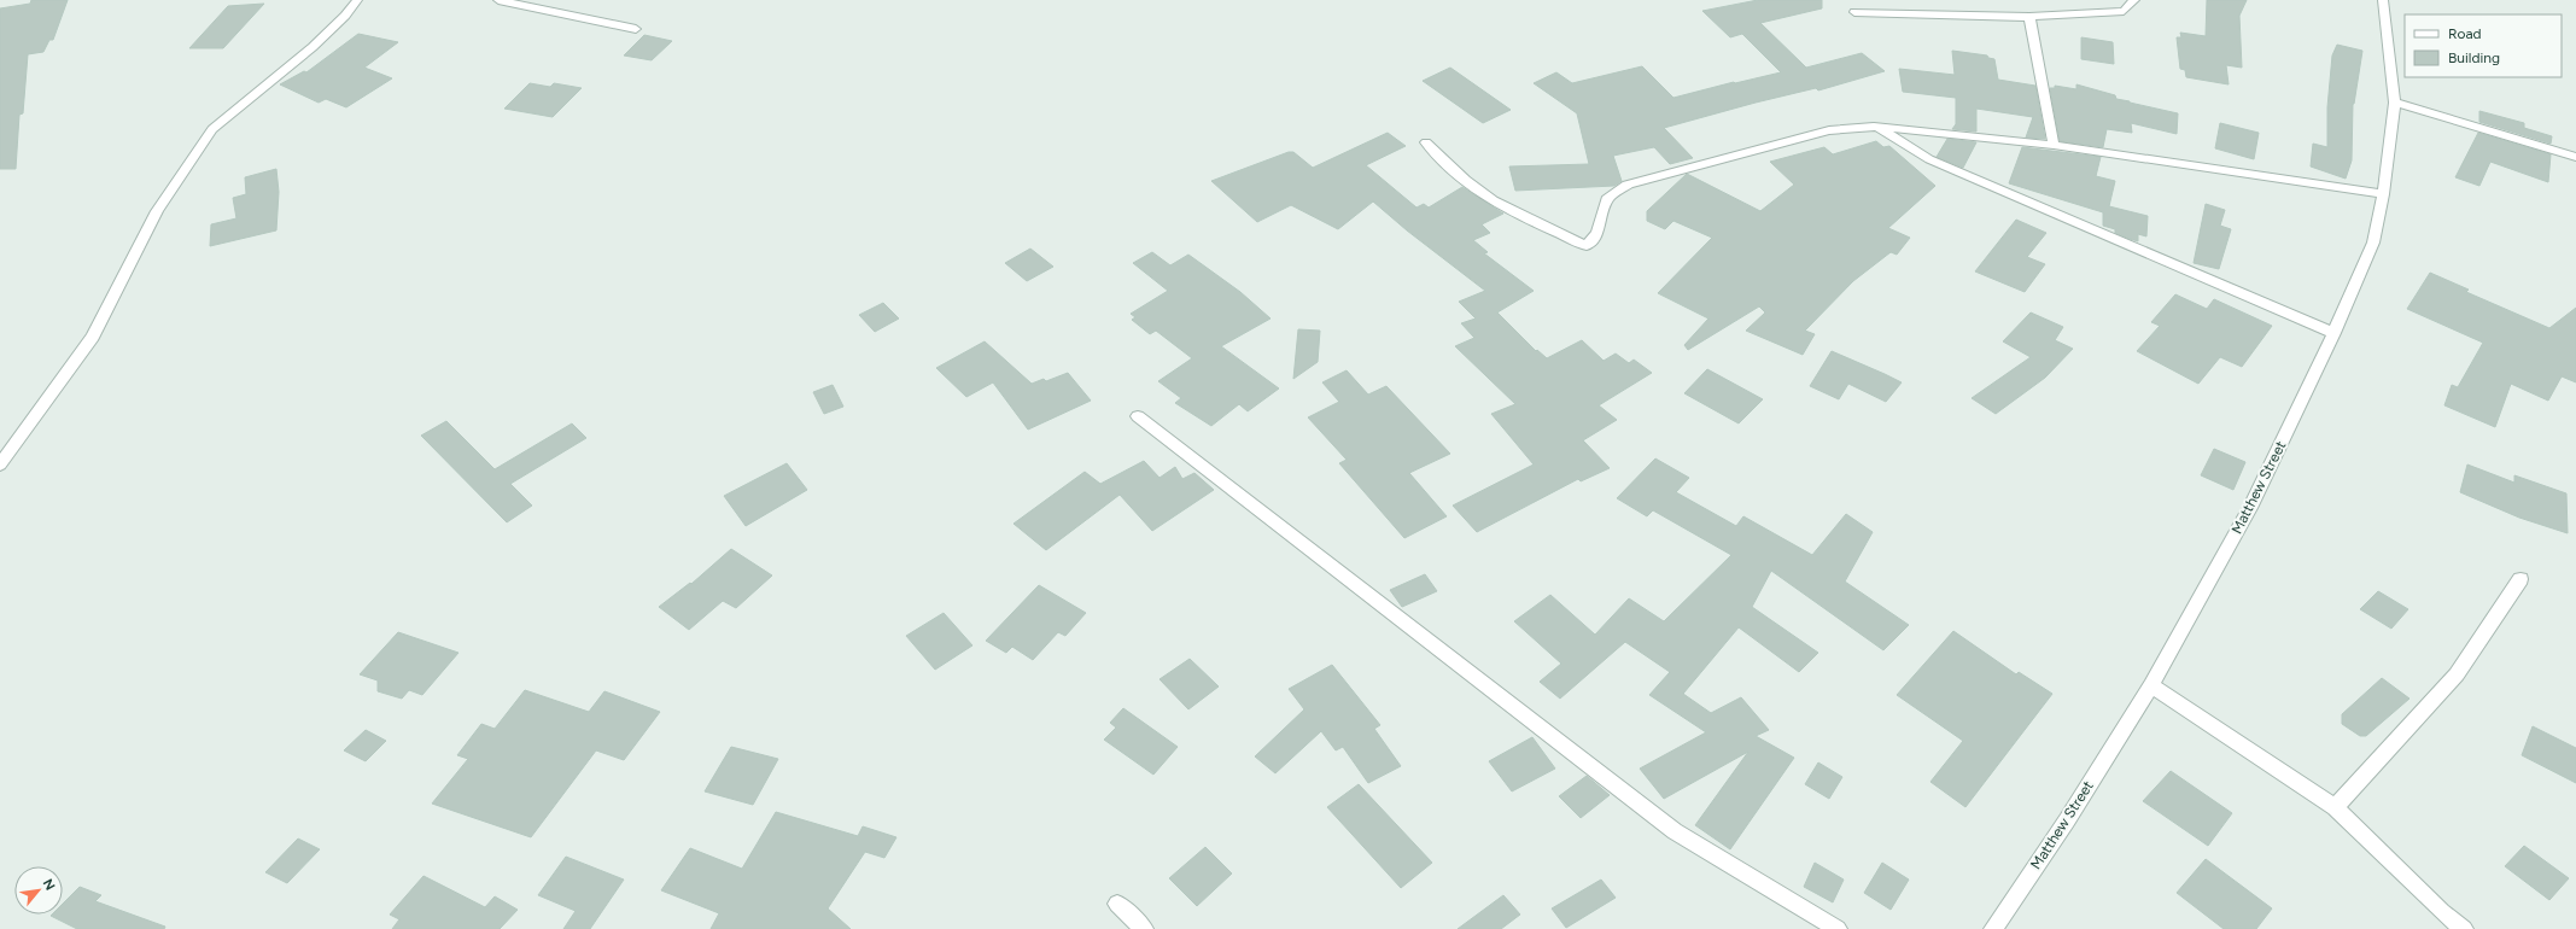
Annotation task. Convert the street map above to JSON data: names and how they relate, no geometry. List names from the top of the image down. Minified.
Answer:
{"streets":{"street":["Matthew Street"]},"legend":["Road","Building"],"north":"top right"}
